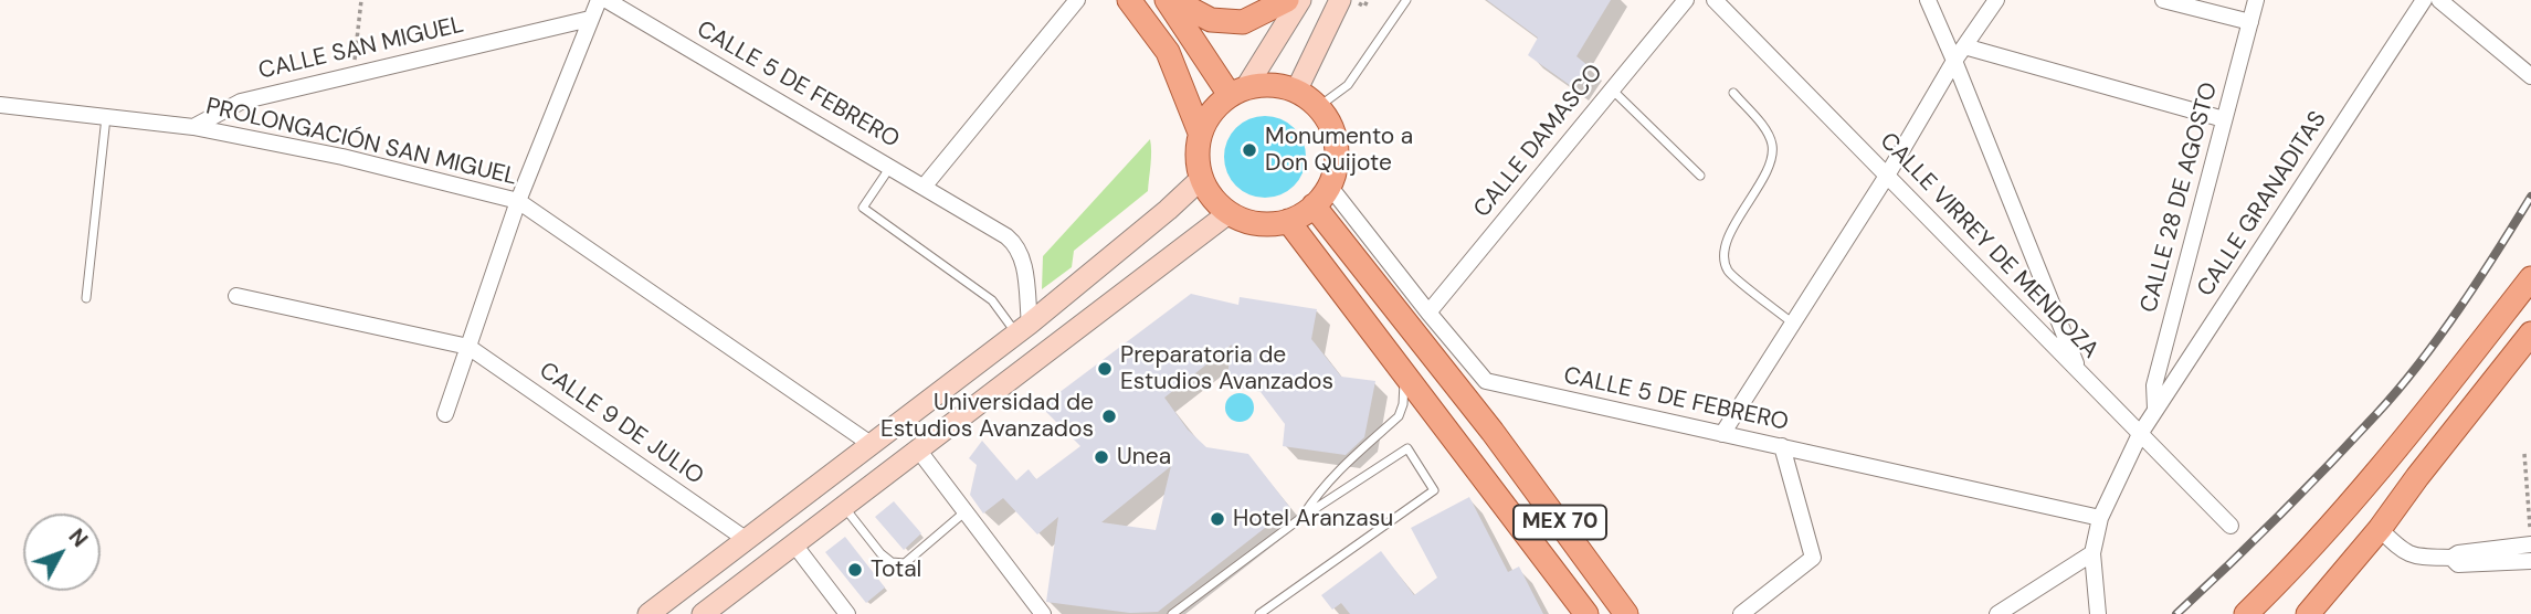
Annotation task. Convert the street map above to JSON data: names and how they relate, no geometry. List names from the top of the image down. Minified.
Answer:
{"streets":{"main road":["MEX 70"],"street":["CALLE SAN MIGUEL","CALLE 5 DE FEBRERO","CALLE DAMASCO","PROLONGACIÓN SAN MIGUEL","CALLE 28 DE AGOSTO","CALLE GRANADITAS","CALLE VIRREY DE MENDOZA","CALLE 9 DE JULIO"]},"crossings":[["CALLE SAN MIGUEL","PROLONGACIÓN SAN MIGUEL"],["CALLE 5 DE FEBRERO","CALLE DAMASCO"],["CALLE 5 DE FEBRERO","CALLE GRANADITAS"],["CALLE 5 DE FEBRERO","MEX 70"],["CALLE 28 DE AGOSTO","CALLE GRANADITAS"],["CALLE GRANADITAS","CALLE VIRREY DE MENDOZA"]],"places":["Monumento a Don Quijote","Preparatoria de Estudios Avanzados","Universidad de Estudios Avanzados","Unea","Hotel Aranzasu","Total"],"north":"top right"}
